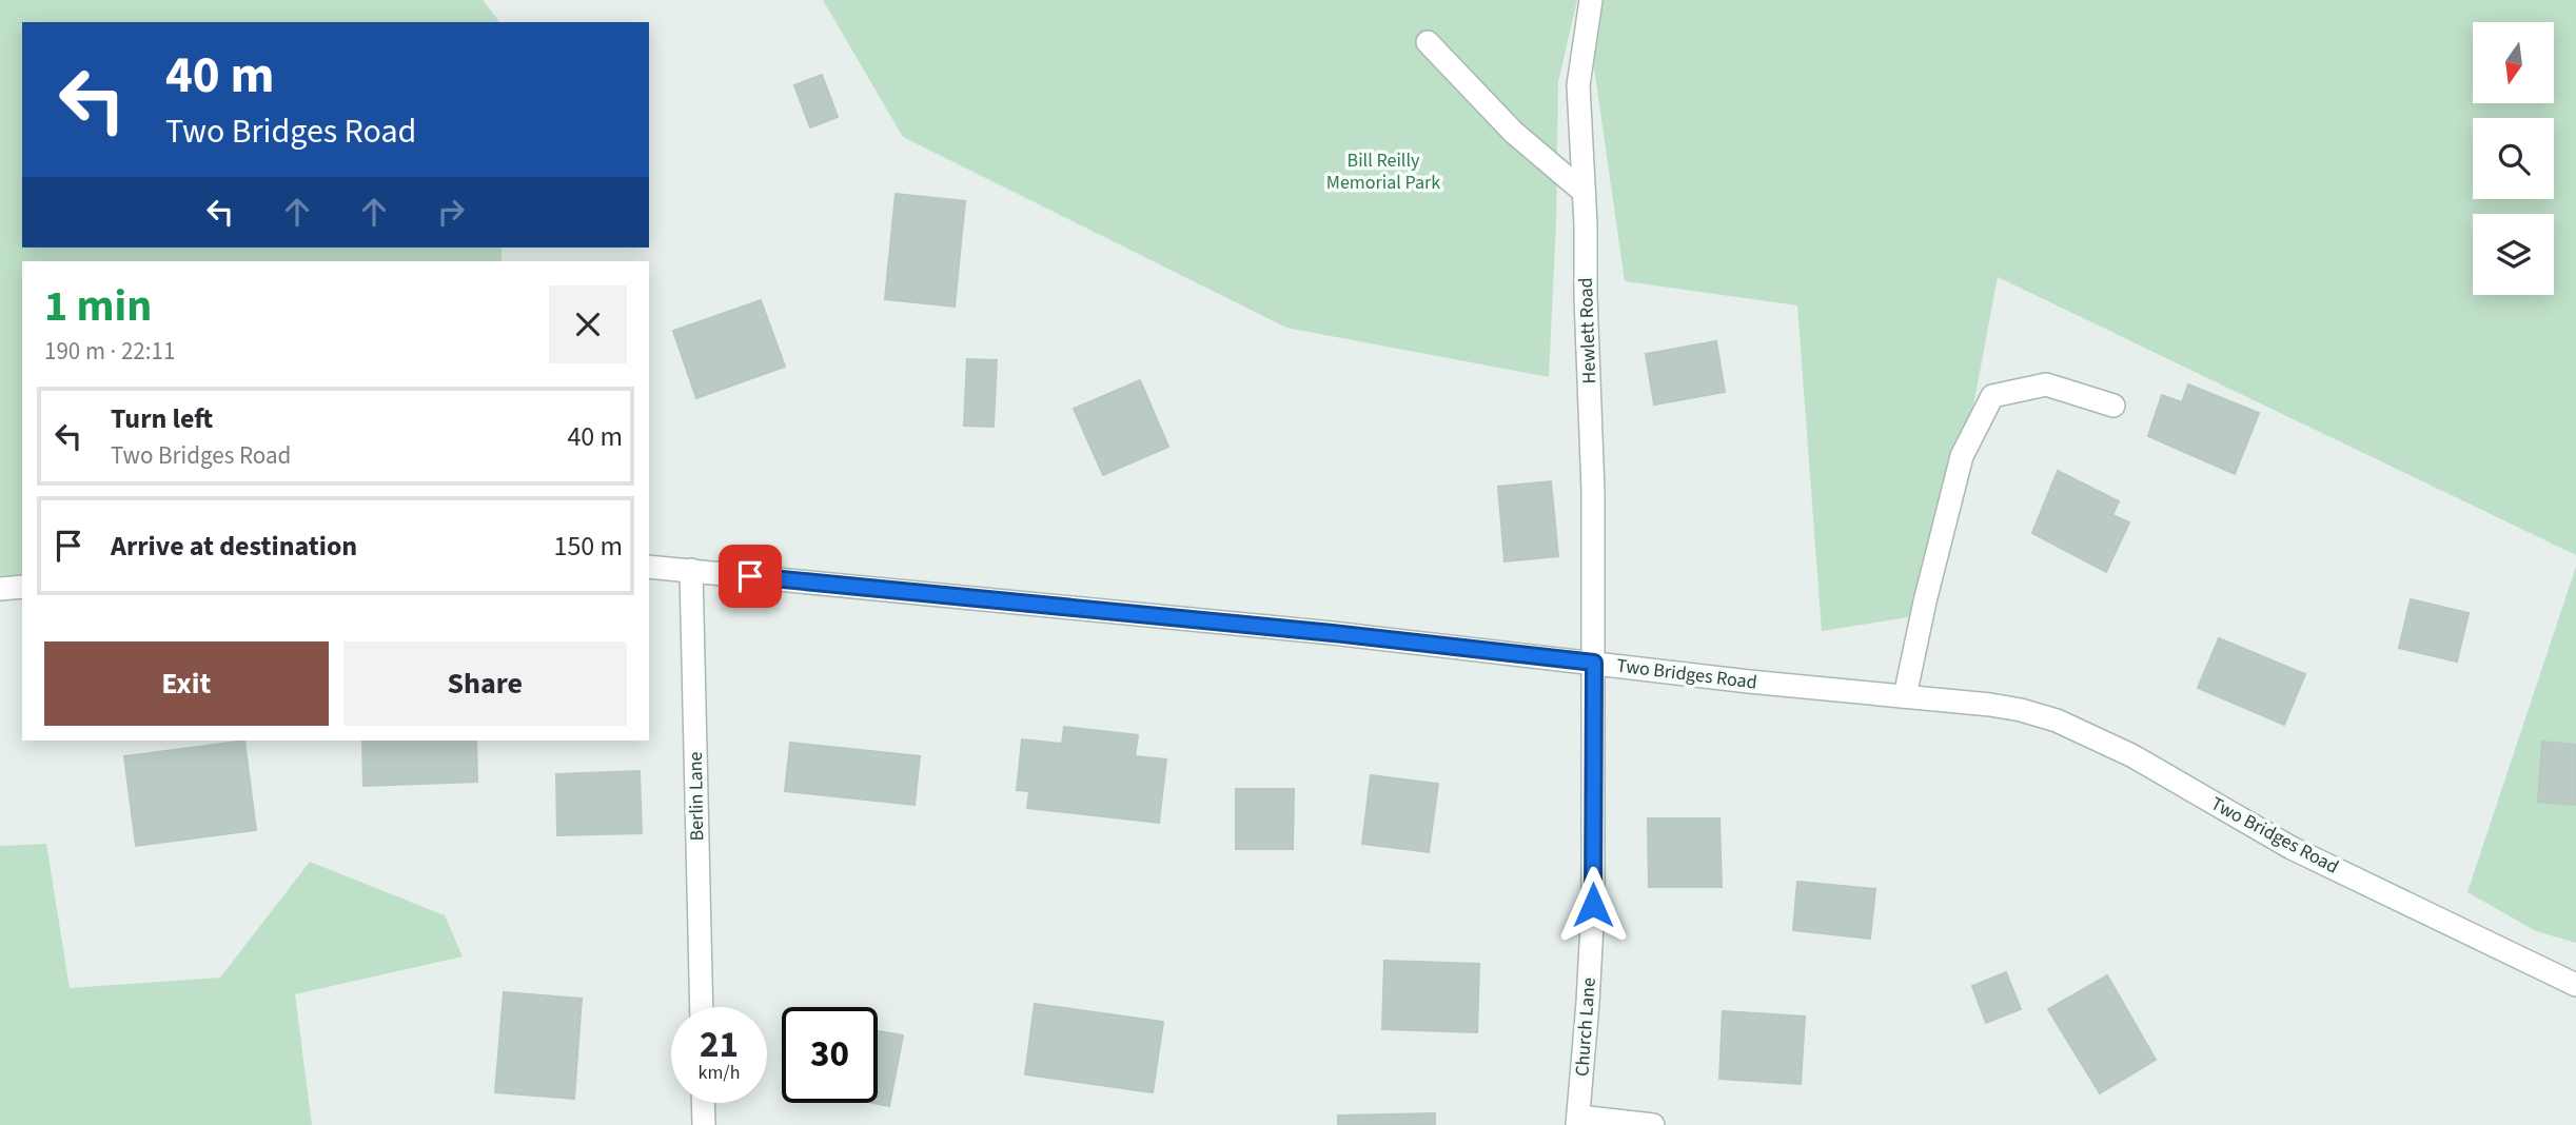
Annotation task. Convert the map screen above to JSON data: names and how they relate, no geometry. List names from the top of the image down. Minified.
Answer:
{"streets":{"street":["Hewlett Road","Two Bridges Road","Berlin Lane","Church Lane"]},"crossings":[["Hewlett Road","Two Bridges Road"],["Hewlett Road","Church Lane"],["Two Bridges Road","Berlin Lane"],["Two Bridges Road","Church Lane"]],"parks":["Bill Reilly Memorial Park"],"north":"bottom","page":{"turn":["40 m","Two Bridges Road"],"heading":["1 min","190 m · 22:11"],"list":[{"name":"Turn left","note":"Two Bridges Road","value":"40 m"},{"name":"Arrive at destination","value":"150 m"}],"buttons":["Exit","Share"],"speed":"21 km/h","limit":"30"}}
